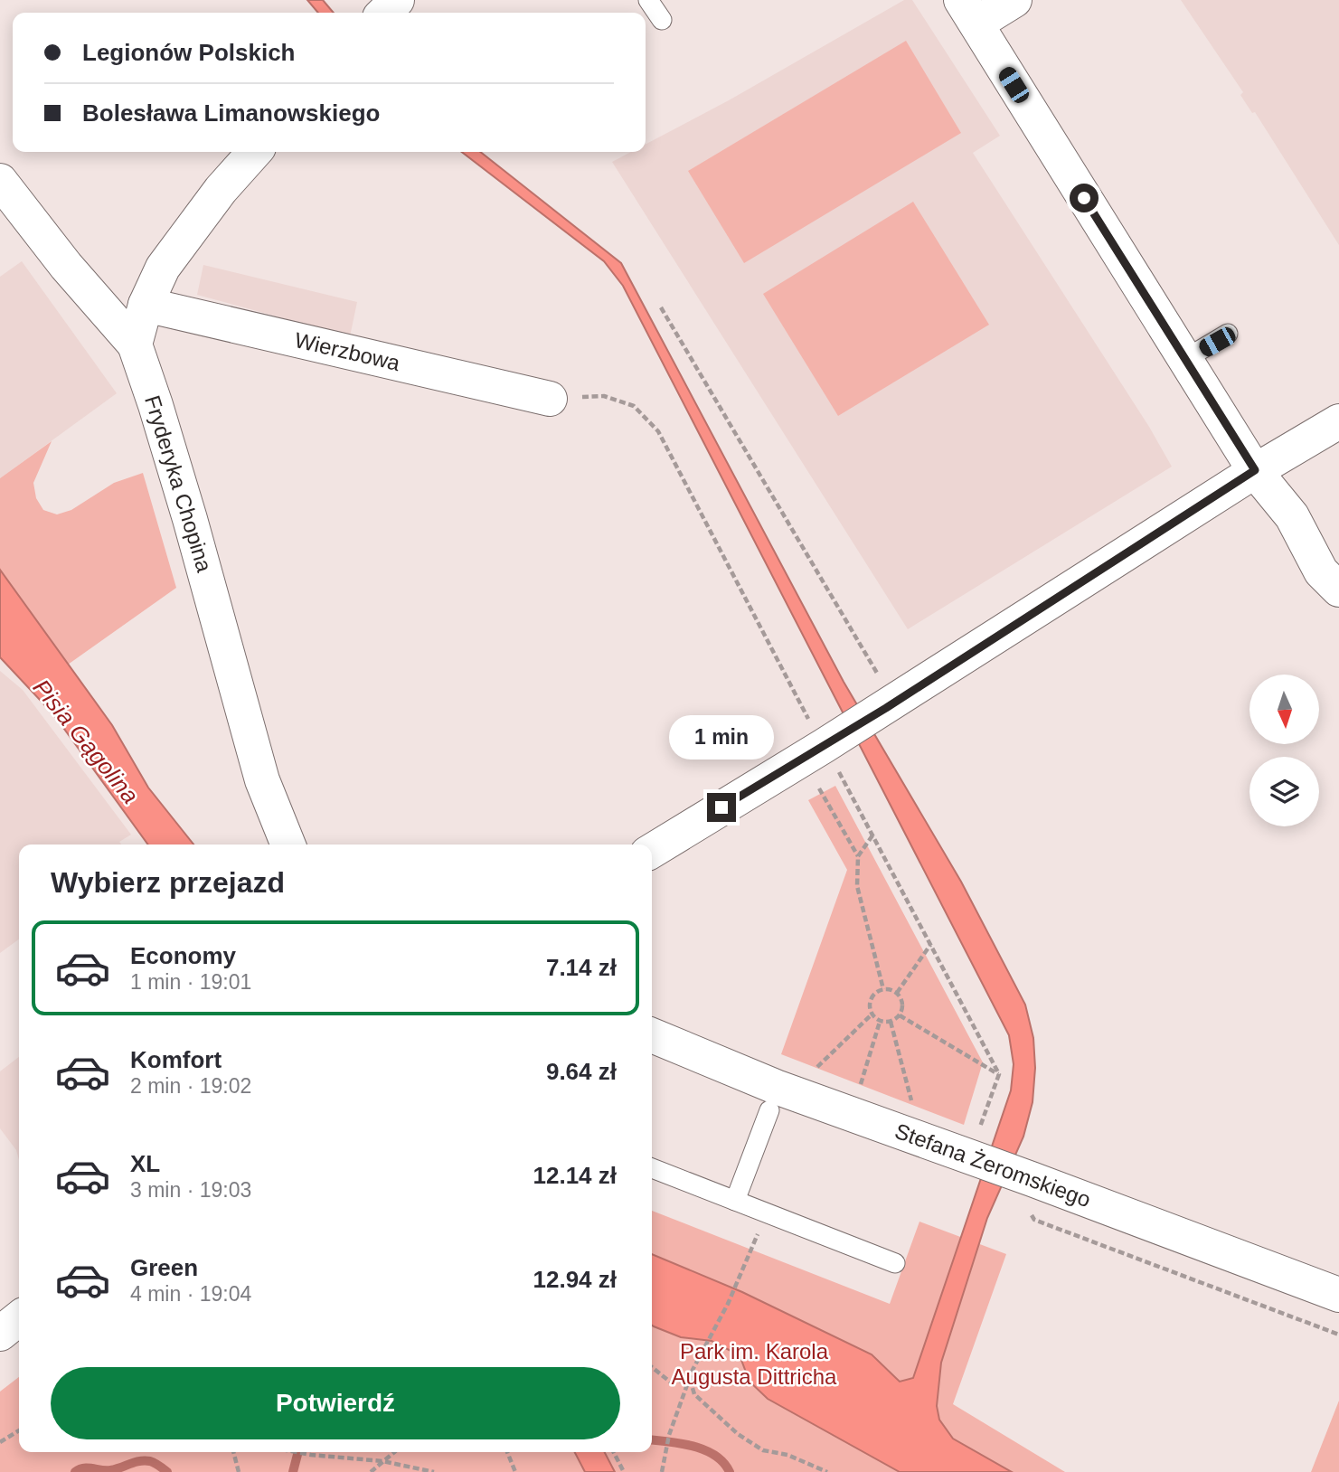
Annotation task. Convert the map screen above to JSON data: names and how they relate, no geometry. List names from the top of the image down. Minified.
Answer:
{"streets":{"street":["Wierzbowa","Fryderyka Chopina","Stefana Żeromskiego"]},"water":["Pisia Gągolina"],"parks":["Park im. Karola Augusta Dittricha"],"north":"bottom","page":{"banner":["Legionów Polskich","Bolesława Limanowskiego"],"bubble":"1 min","heading":"Wybierz przejazd","list":[{"name":"Economy","note":"1 min · 19:01","value":"7.14 zł"},{"name":"Komfort","note":"2 min · 19:02","value":"9.64 zł"},{"name":"XL","note":"3 min · 19:03","value":"12.14 zł"},{"name":"Green","note":"4 min · 19:04","value":"12.94 zł"}],"buttons":"Potwierdź"}}
